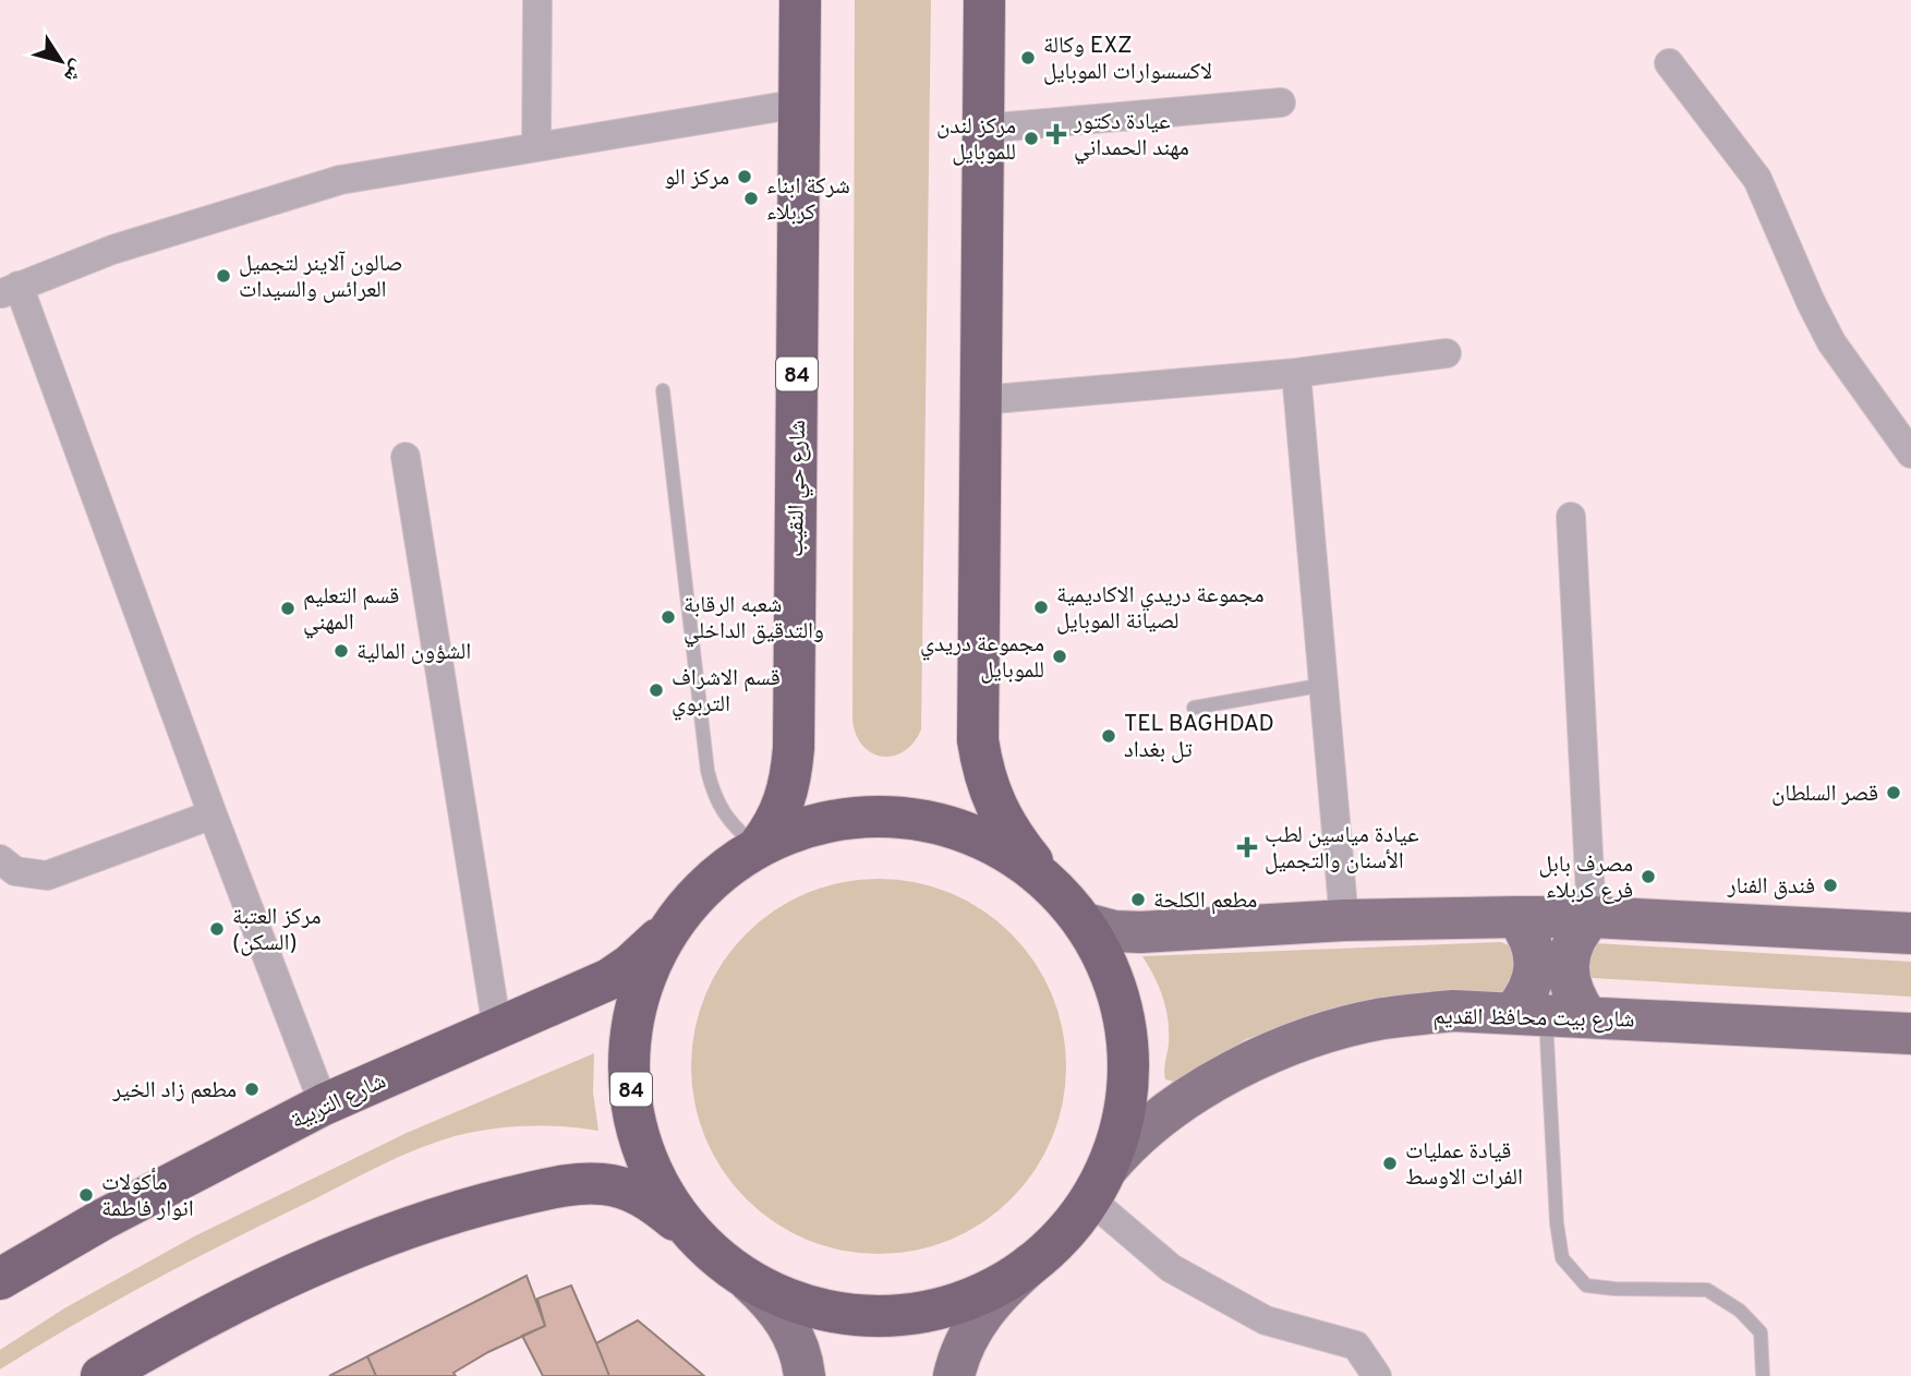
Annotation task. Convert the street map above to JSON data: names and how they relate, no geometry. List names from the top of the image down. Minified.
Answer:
{"streets":{"highway":["84","شارع حي النقيب","شارع التربية"],"main road":["شارع بيت محافظ القديم"]},"crossings":[["84","شارع حي النقيب"],["84","شارع بيت محافظ القديم"],["84","شارع التربية"]],"places":{"other":["وكالة EXZ لاكسسوارات الموبايل","مركز لندن للموبايل","مركز الو","شركة ابناء كربلاء","صالون آلاينر لتجميل العرائس والسيدات","مجموعة دريدي الاكاديمية لصيانة الموبايل","قسم التعليم المهني","شعبه الرقابة والتدقيق الداخلي","الشؤون المالية","مجموعة دريدي للموبايل","قسم الاشراف التربوي","TEL BAGHDAD تل بغداد","قصر السلطان","مصرف بابل فرع كربلاء","فندق الفنار","مطعم الكلحة","مركز العتبة (السكن)","مطعم زاد الخير","قيادة عمليات الفرات الاوسط","مأكولات انوار فاطمة"],"health":["عيادة دكتور مهند الحمداني","عيادة مياسين لطب الأسنان والتجميل"]},"north":"bottom right"}
